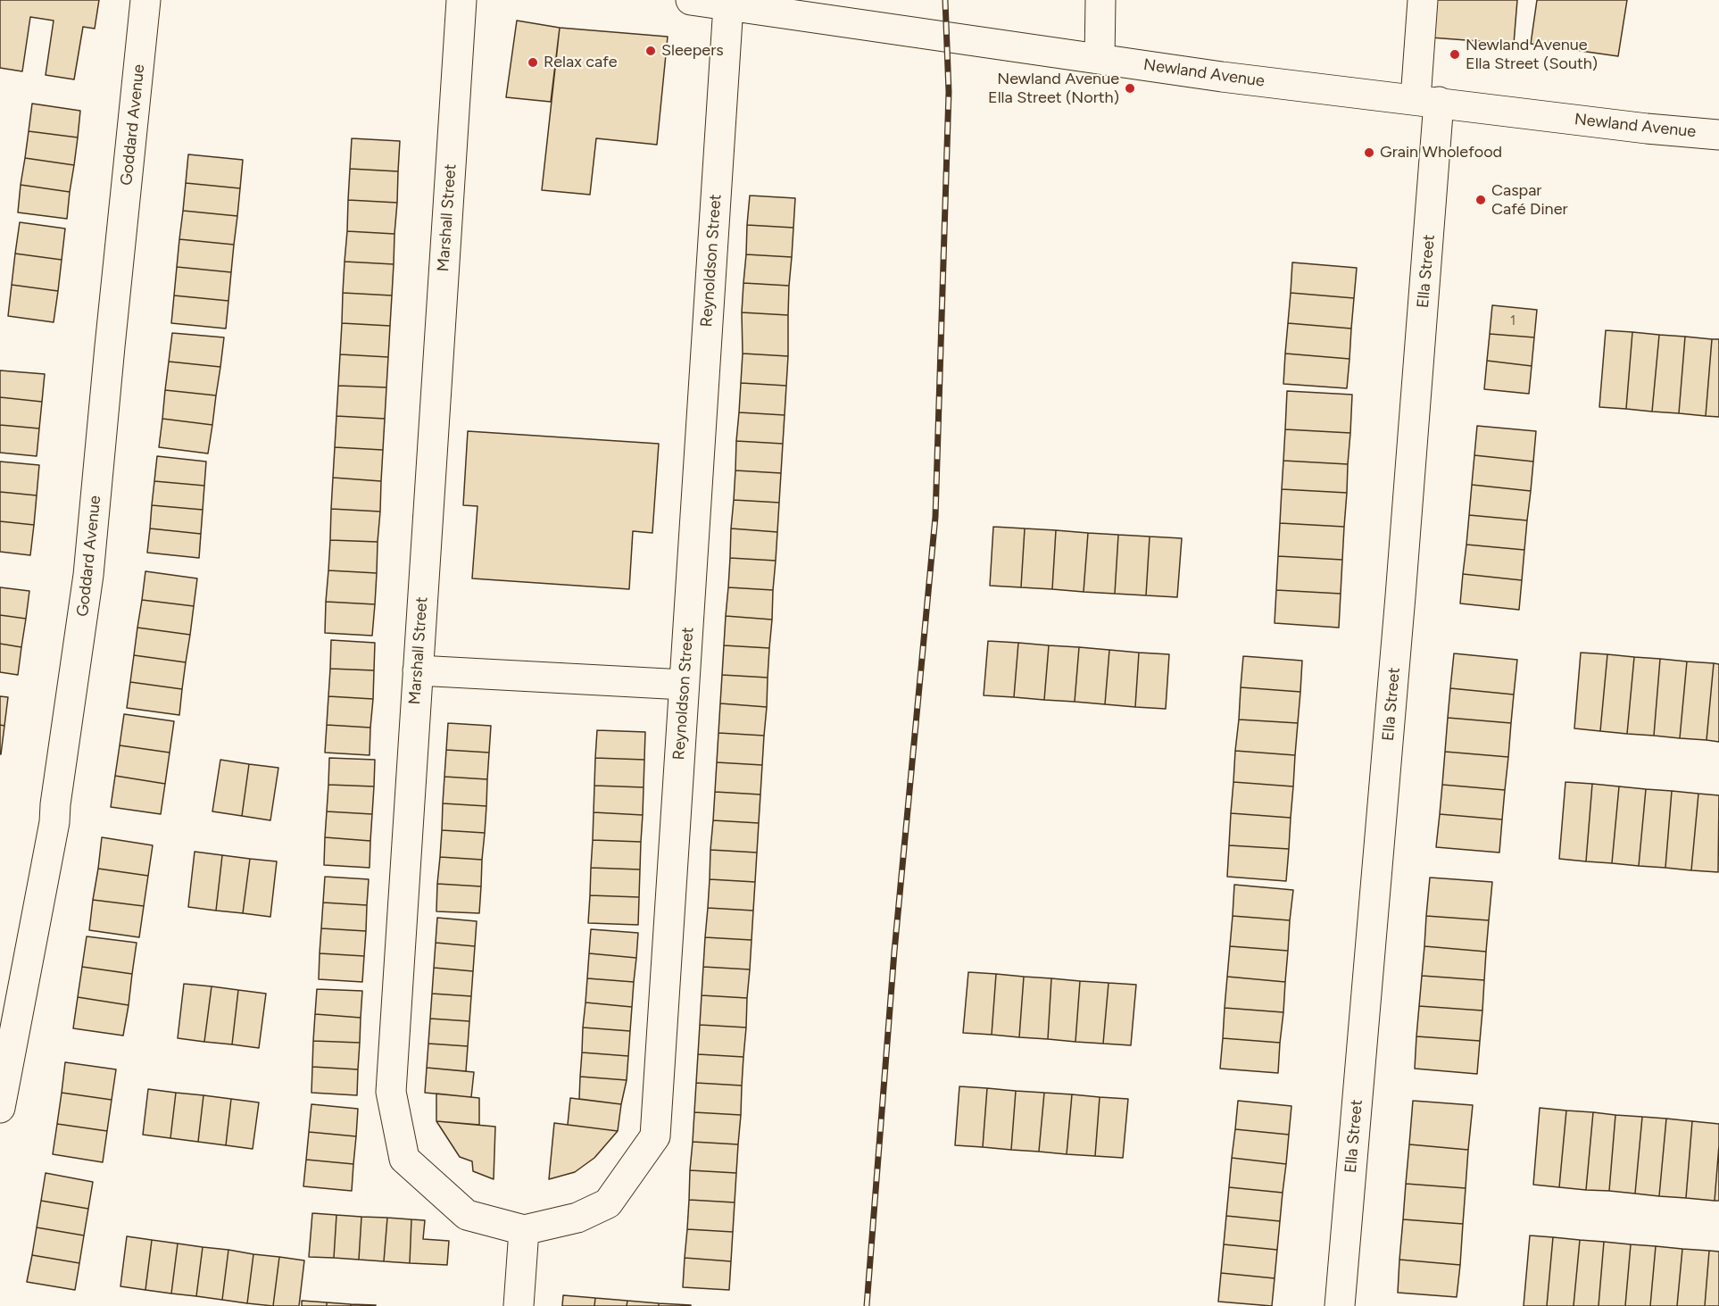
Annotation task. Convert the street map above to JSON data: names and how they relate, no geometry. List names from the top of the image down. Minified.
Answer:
{"streets":{"street":["Newland Avenue","Goddard Avenue","Marshall Street","Reynoldson Street","Ella Street"]},"crossings":[["Newland Avenue","Reynoldson Street"],["Newland Avenue","Ella Street"],["Marshall Street","Reynoldson Street"]],"places":["Sleepers","Newland Avenue Ella Street (South)","Relax cafe","Newland Avenue Ella Street (North)","Grain Wholefood","Caspar Café Diner"],"house_numbers":["1"]}
